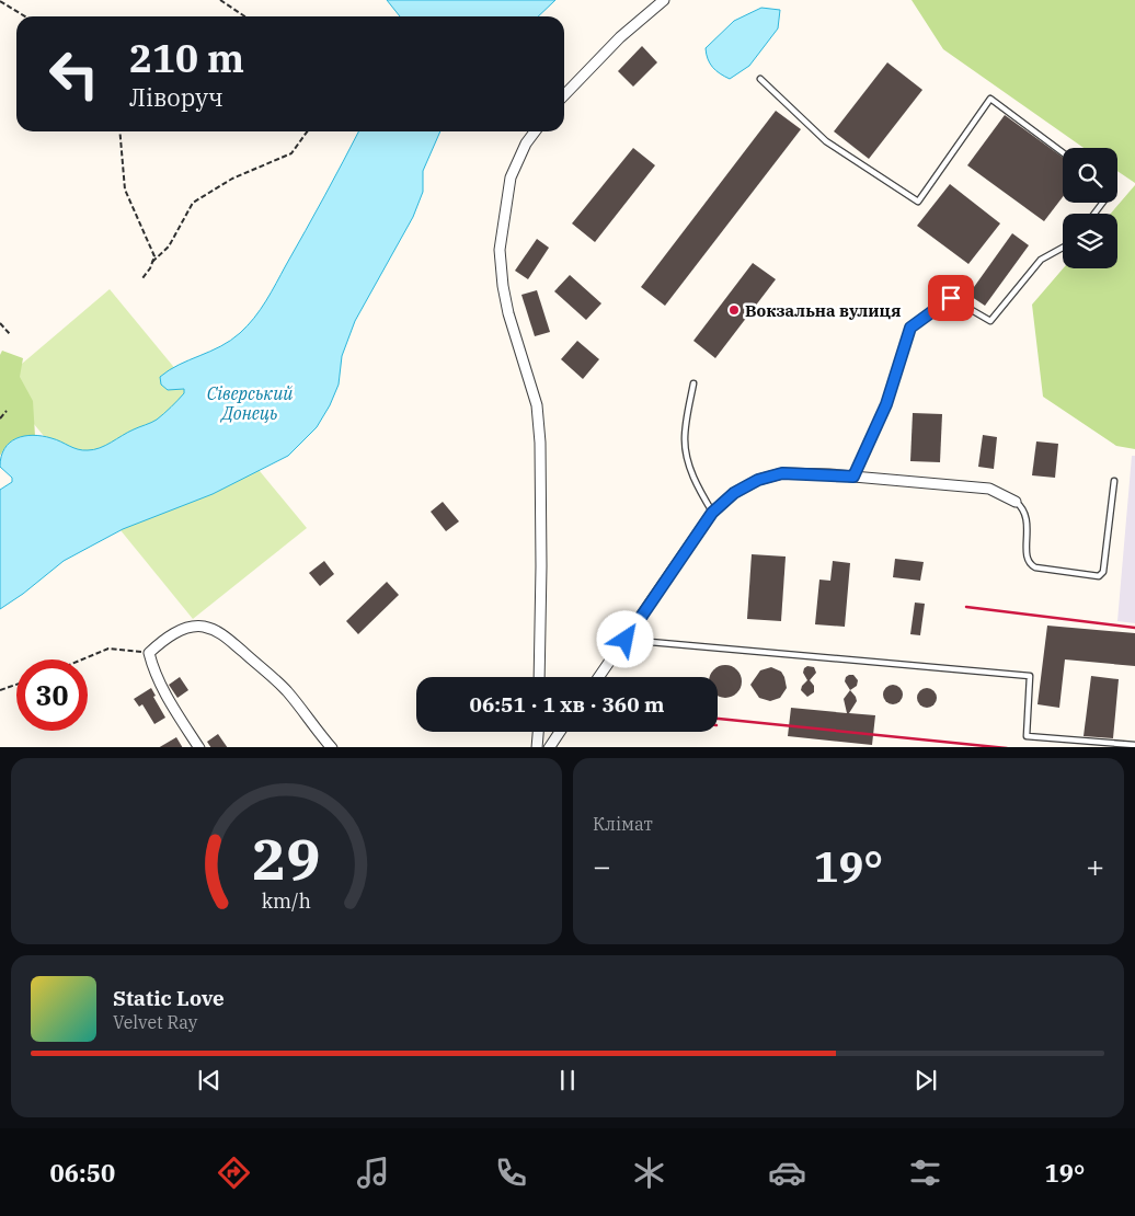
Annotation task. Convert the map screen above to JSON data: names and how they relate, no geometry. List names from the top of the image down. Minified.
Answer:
{"water":["Сіверський Донець"],"places":["Вокзальна вулиця"],"page":{"turn":["210 m","Ліворуч"],"limit":"30","trip":"06:51 · 1 хв · 360 m","tile":"Клімат","heat":["−","19°","+"],"song":["Static Love","Velvet Ray"],"tabs":["06:50","19°"],"gauge":["29","km/h"]}}
